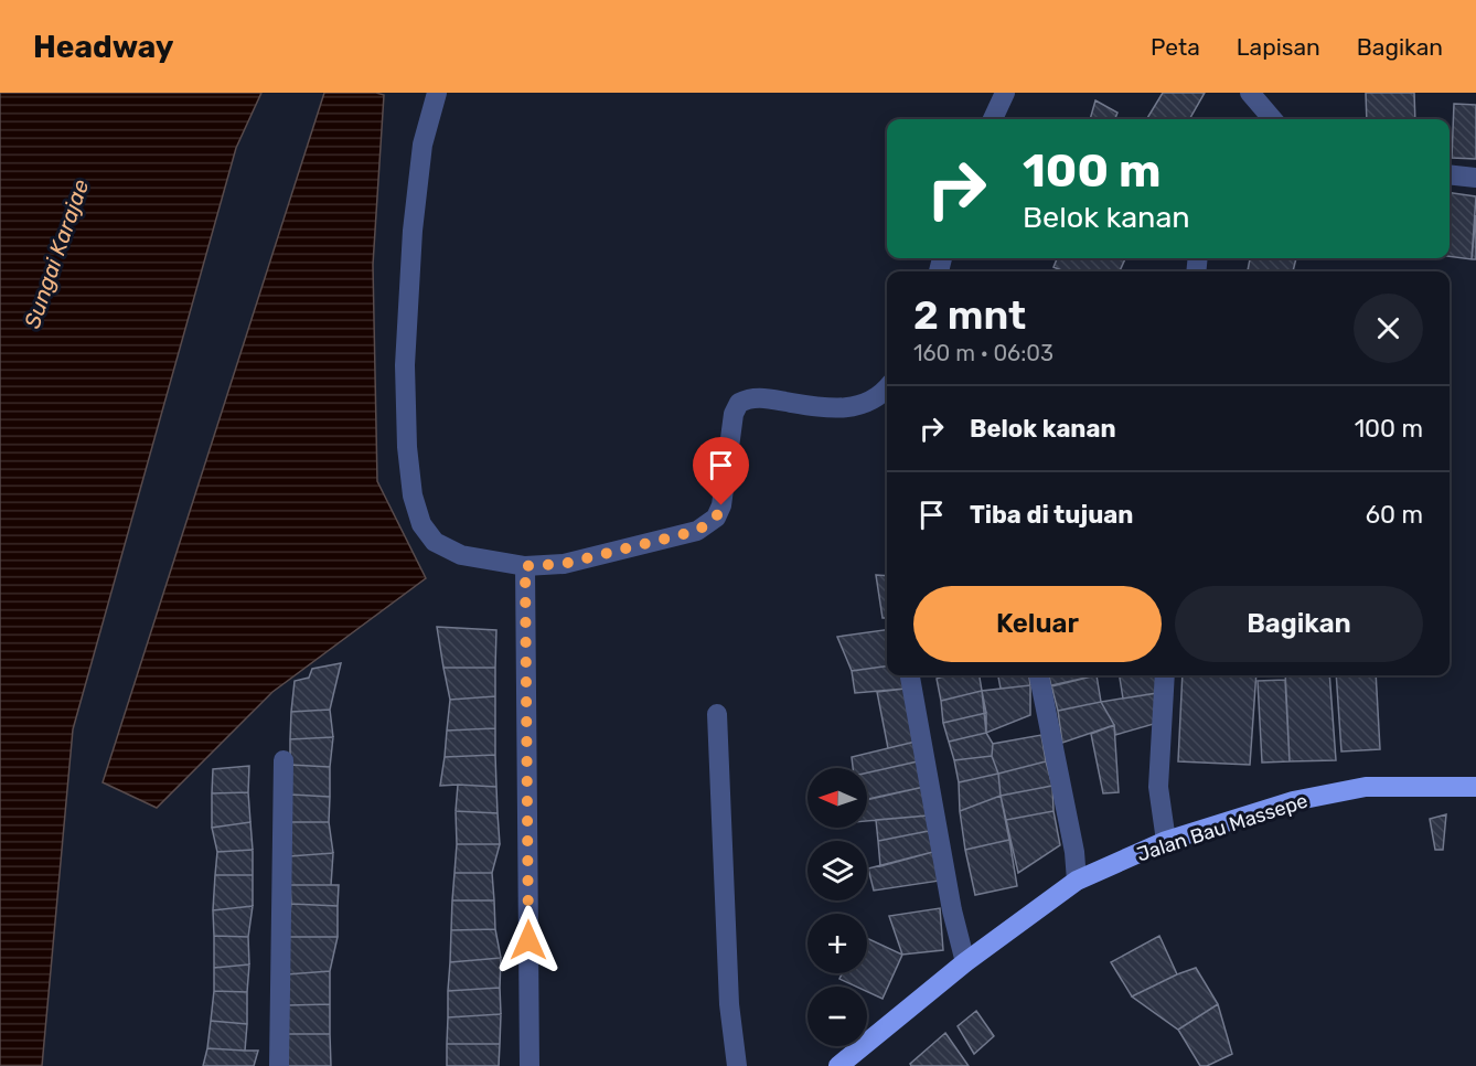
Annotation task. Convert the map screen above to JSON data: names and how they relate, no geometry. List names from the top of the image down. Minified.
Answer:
{"streets":{"highway":["Jalan Bau Massepe"]},"water":["Sungai Karajae"],"north":"left","page":{"header":"Headway","nav":["Peta","Lapisan","Bagikan"],"turn":["100 m","Belok kanan"],"heading":["2 mnt","160 m · 06:03"],"list":[{"name":"Belok kanan","value":"100 m"},{"name":"Tiba di tujuan","value":"60 m"}],"buttons":["Keluar","Bagikan"],"map_buttons":["+","−"]}}
